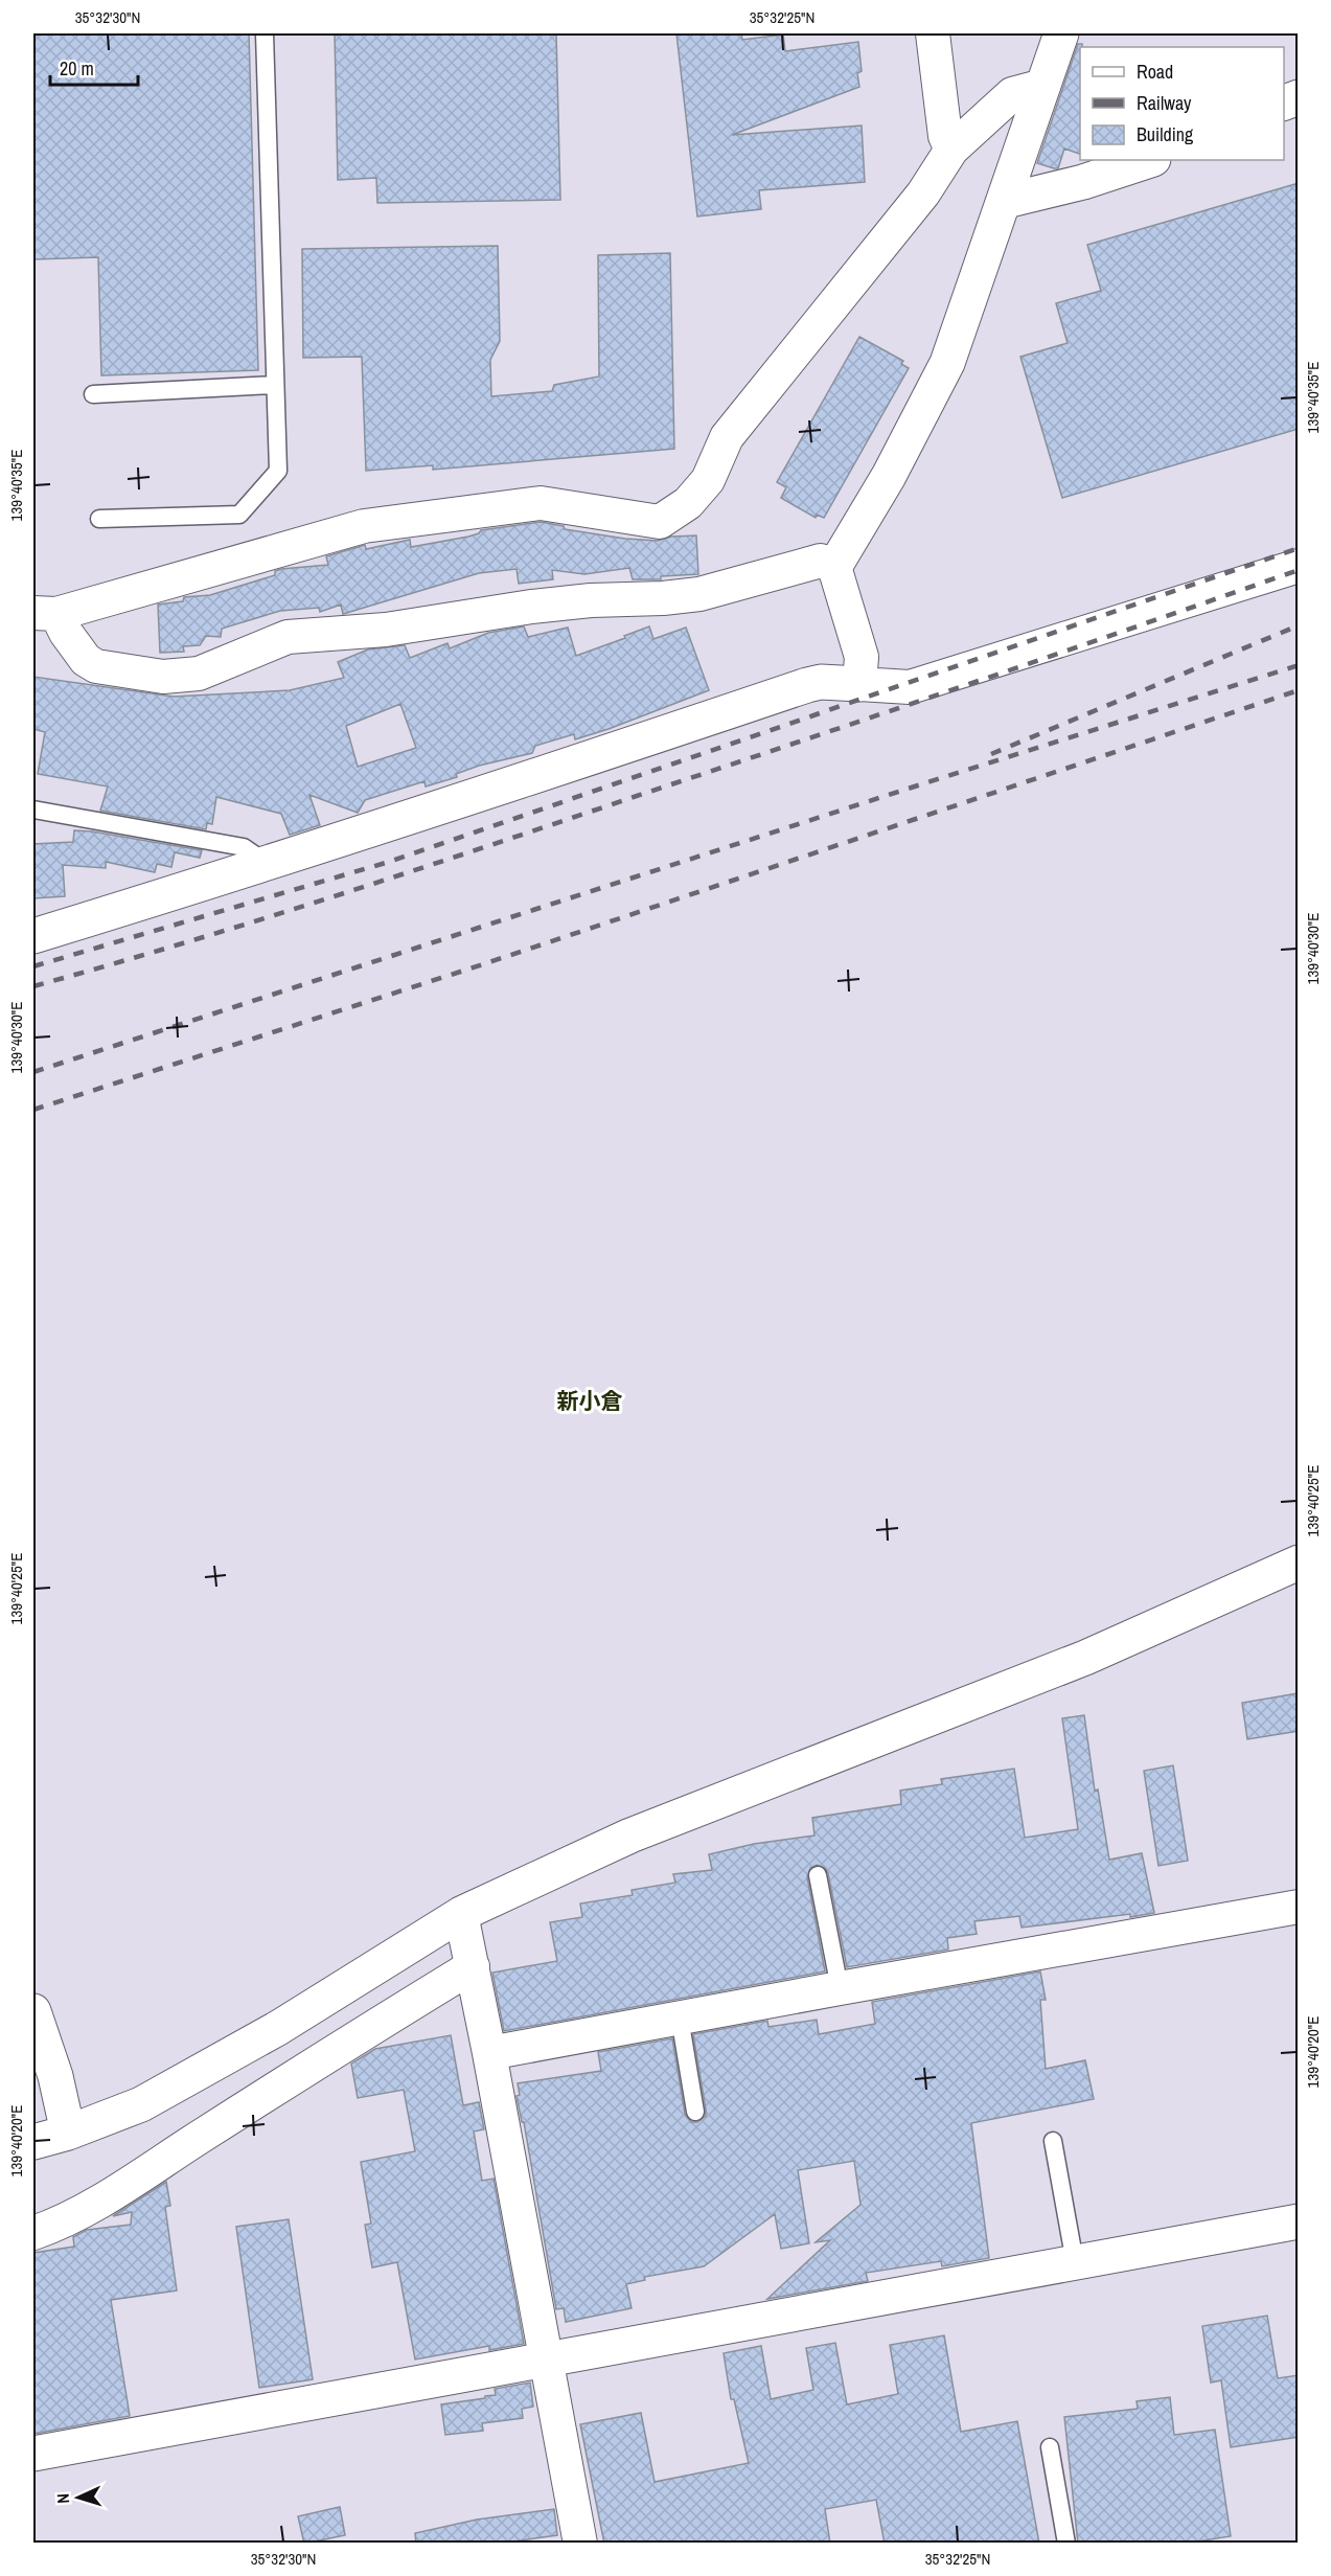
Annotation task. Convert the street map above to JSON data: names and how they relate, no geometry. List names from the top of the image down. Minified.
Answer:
{"districts":["新小倉"],"legend":["Road","Railway","Building"],"scale_bar":"20 m","north":"left","coordinates":["35°32'30\"N","35°32'25\"N","139°40'35\"E","139°40'30\"E","139°40'25\"E","139°40'20\"E"]}
